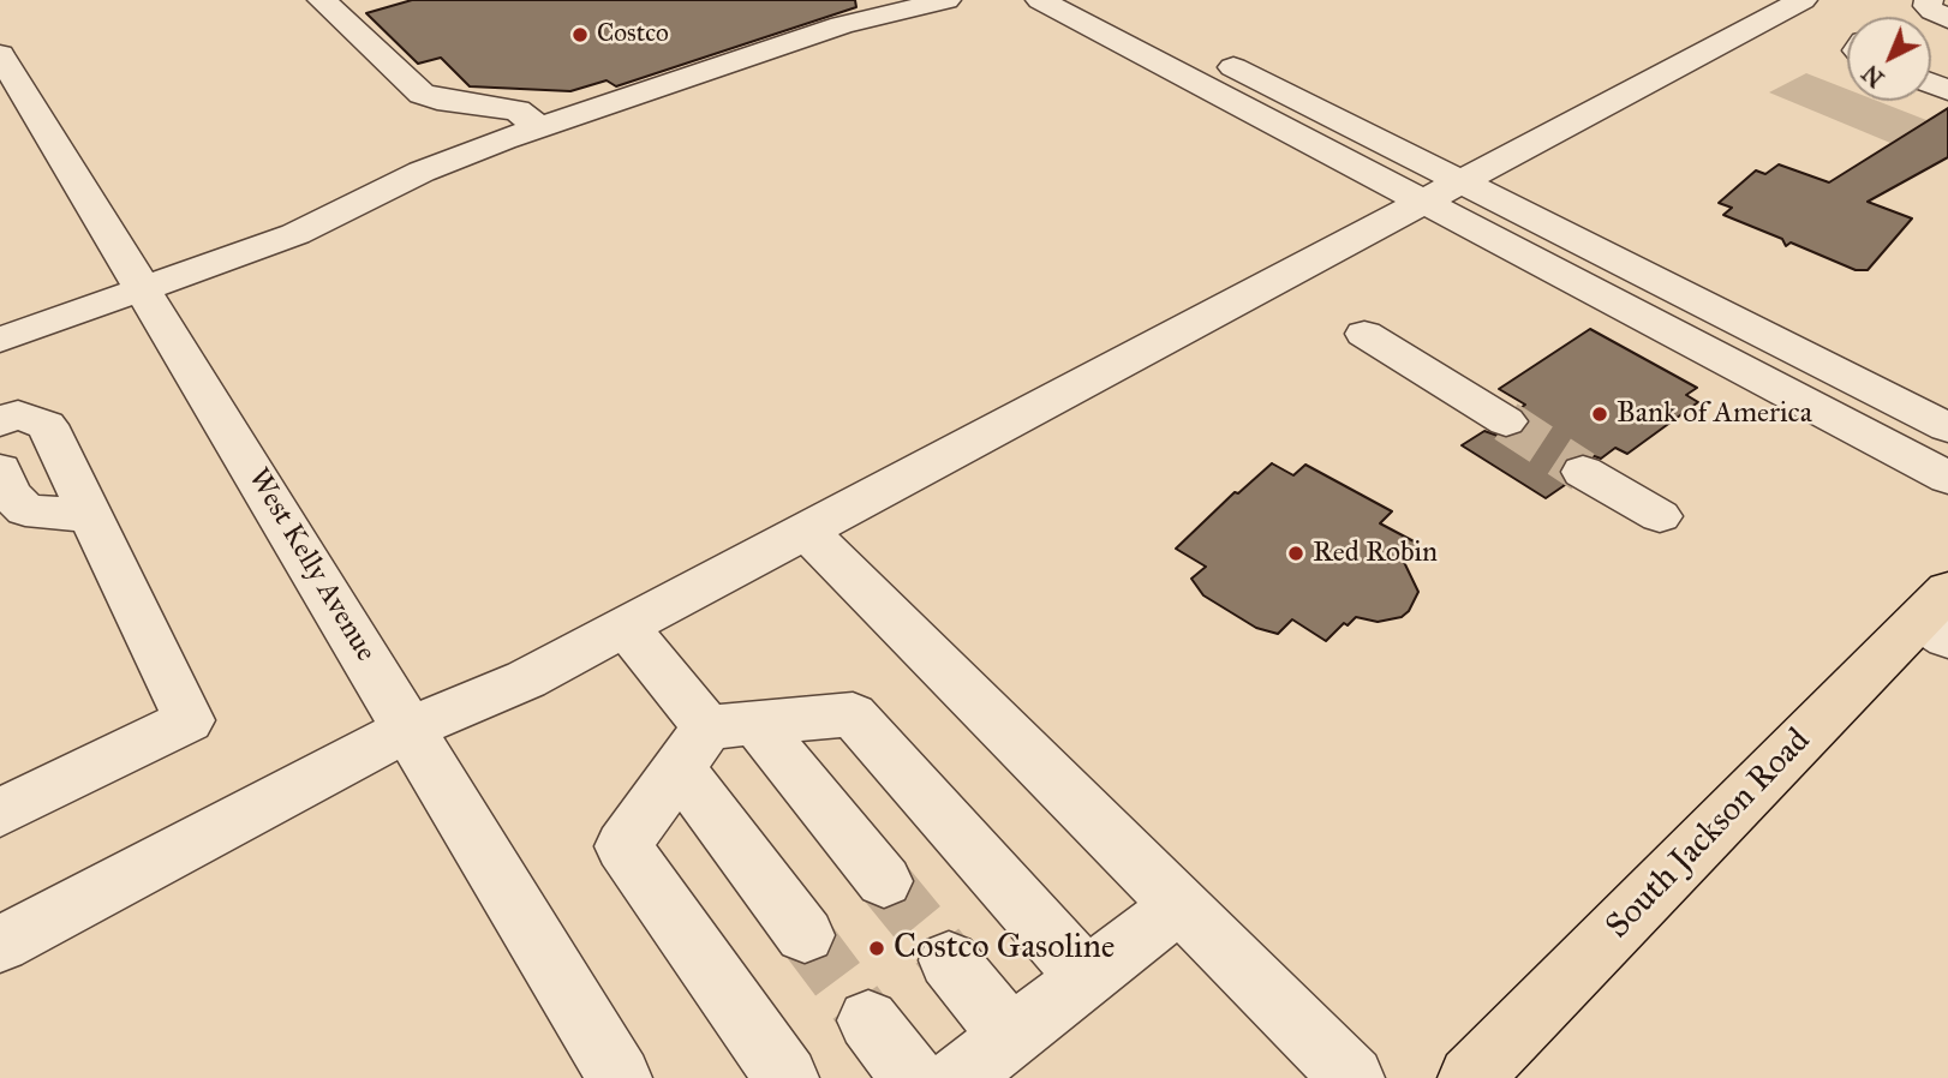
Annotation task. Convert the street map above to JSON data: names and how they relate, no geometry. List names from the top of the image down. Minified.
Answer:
{"streets":{"main road":["South Jackson Road"],"street":["West Kelly Avenue"]},"places":["Costco","Bank of America","Red Robin","Costco Gasoline"],"north":"bottom left"}
